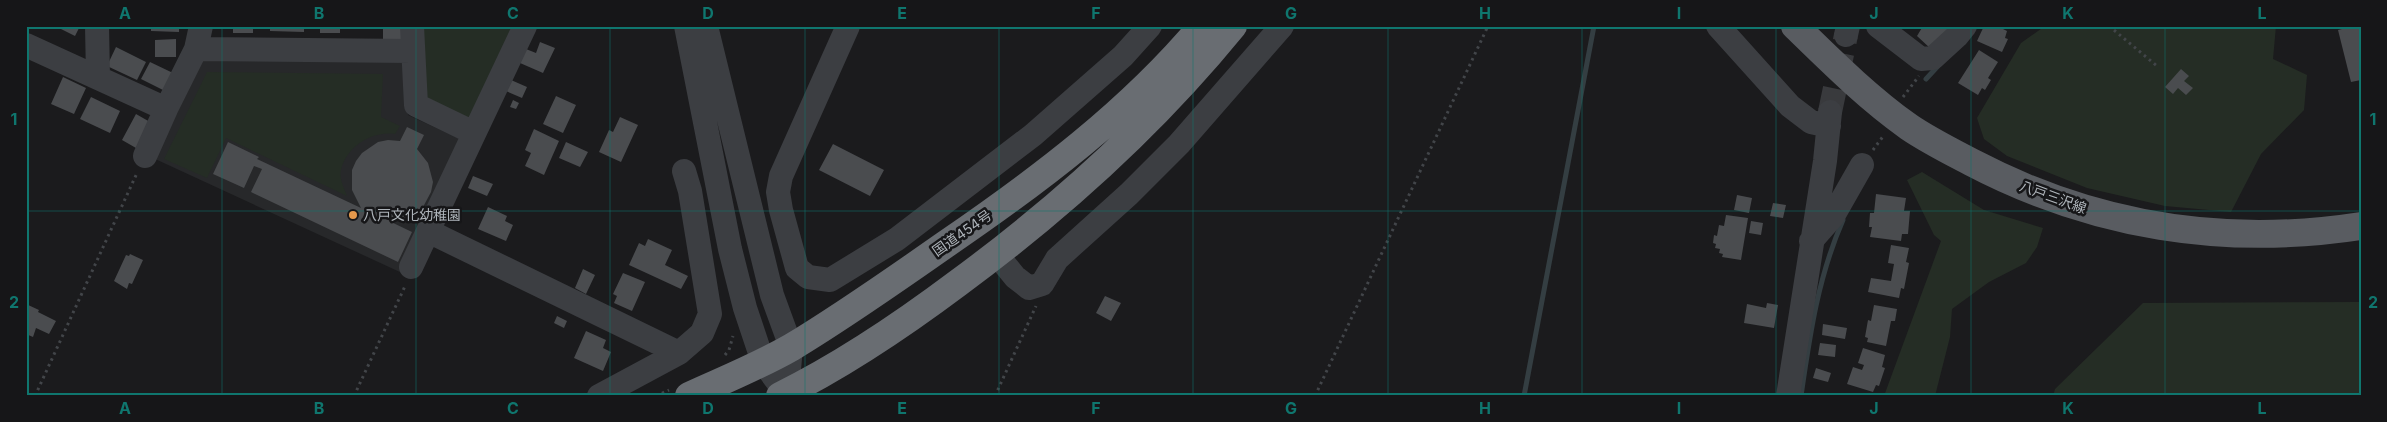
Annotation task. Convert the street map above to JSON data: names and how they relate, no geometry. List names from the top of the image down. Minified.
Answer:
{"streets":{"highway":["国道454号"],"main road":["八戸三沢線"]},"places":["八戸文化幼稚園"],"grid":{"columns":["A","B","C","D","E","F","G","H","I","J","K","L"],"rows":["1","2"]}}
